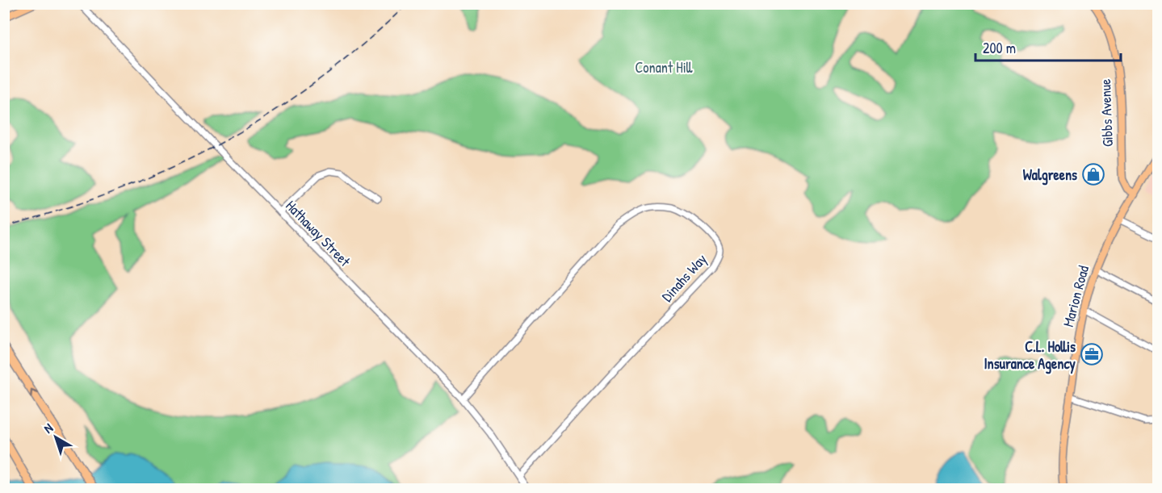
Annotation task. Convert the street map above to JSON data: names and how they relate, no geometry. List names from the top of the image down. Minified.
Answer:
{"streets":{"main road":["Gibbs Avenue","Marion Road"],"street":["Hathaway Street","Dinahs Way"]},"crossings":[["Gibbs Avenue","Marion Road"],["Hathaway Street","Dinahs Way"]],"parks":["Conant Hill"],"places":{"shop":["Walgreens"],"office":["C.L. Hollis Insurance Agency"]},"scale_bar":"200 m","north":"top left"}
